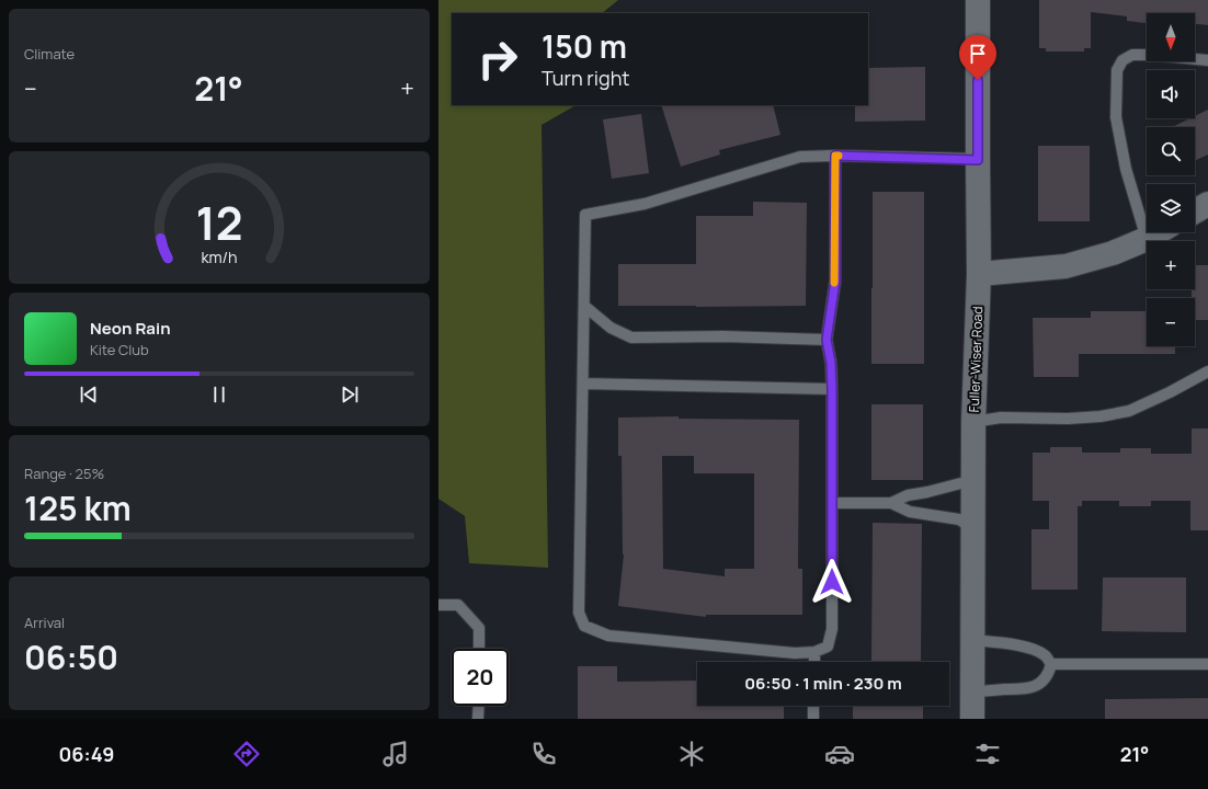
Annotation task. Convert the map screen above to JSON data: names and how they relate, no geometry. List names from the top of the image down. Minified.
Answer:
{"streets":{"street":["Fuller-Wiser Road"]},"north":"bottom","page":{"tile":["Climate",["Range · 25%","125 km"],["Arrival","06:50"]],"map_buttons":["+","−"],"turn":["150 m","Turn right"],"heat":["−","21°","+"],"song":["Neon Rain","Kite Club"],"limit":"20","trip":"06:50 · 1 min · 230 m","tabs":["06:49","21°"],"gauge":["12","km/h"]}}
